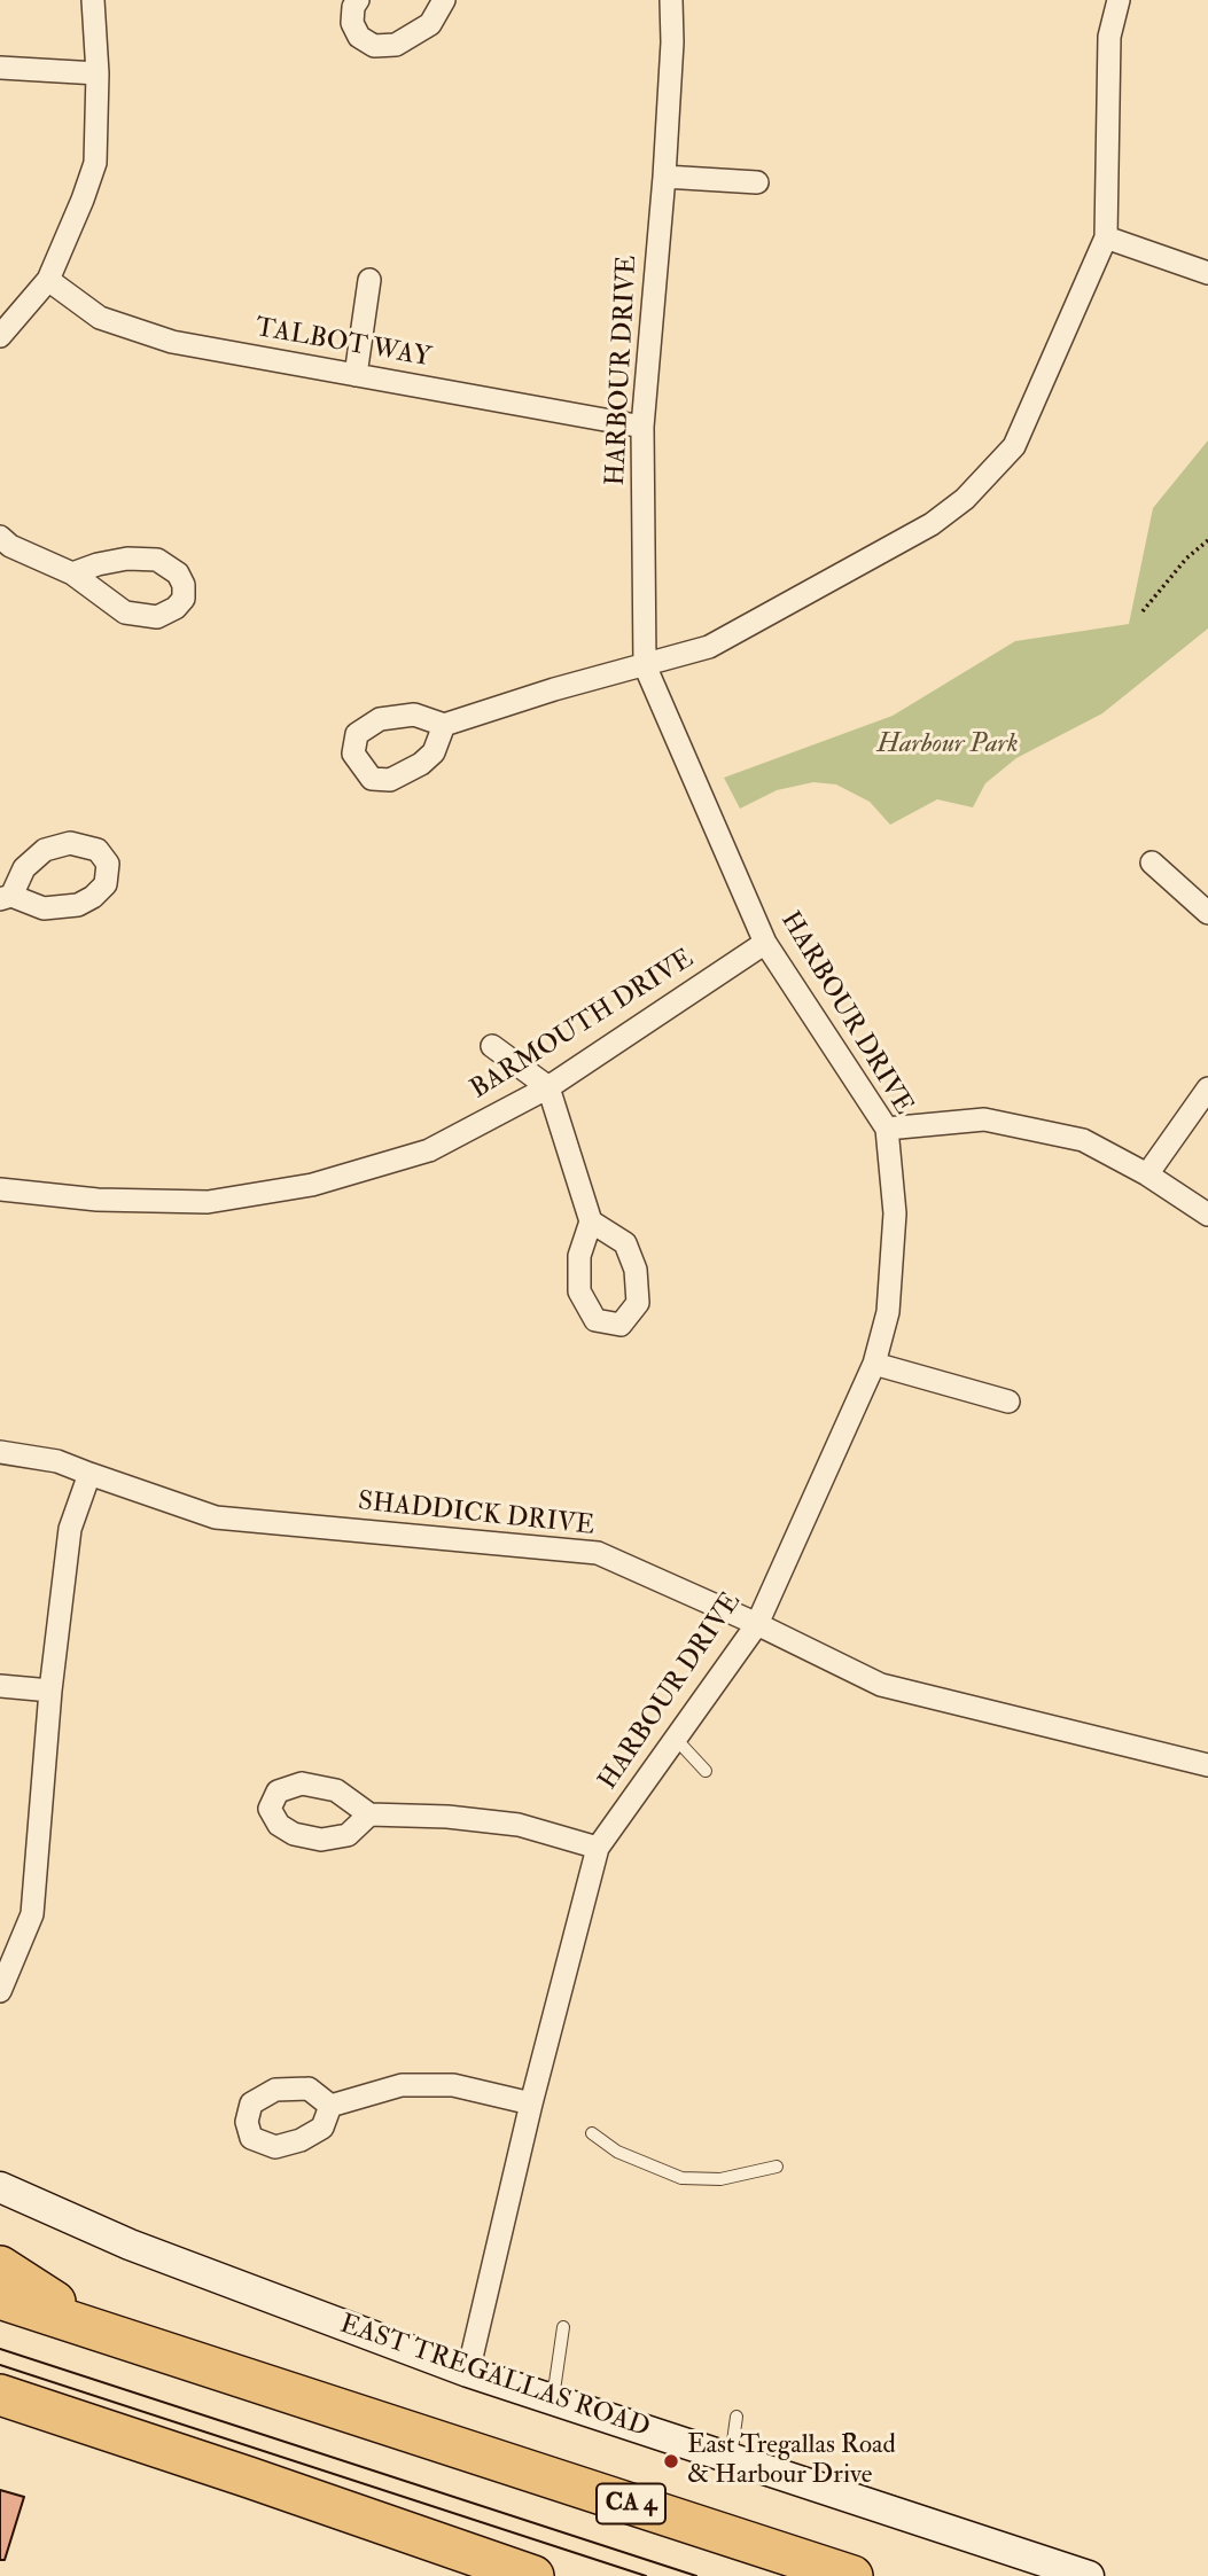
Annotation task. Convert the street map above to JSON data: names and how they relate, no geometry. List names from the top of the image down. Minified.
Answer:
{"streets":{"highway":["CA 4"],"street":["TALBOT WAY","HARBOUR DRIVE","BARMOUTH DRIVE","SHADDICK DRIVE","EAST TREGALLAS ROAD"]},"crossings":[["TALBOT WAY","HARBOUR DRIVE"],["HARBOUR DRIVE","BARMOUTH DRIVE"],["HARBOUR DRIVE","SHADDICK DRIVE"],["HARBOUR DRIVE","EAST TREGALLAS ROAD"]],"parks":["Harbour Park"],"places":["East Tregallas Road & Harbour Drive"]}
